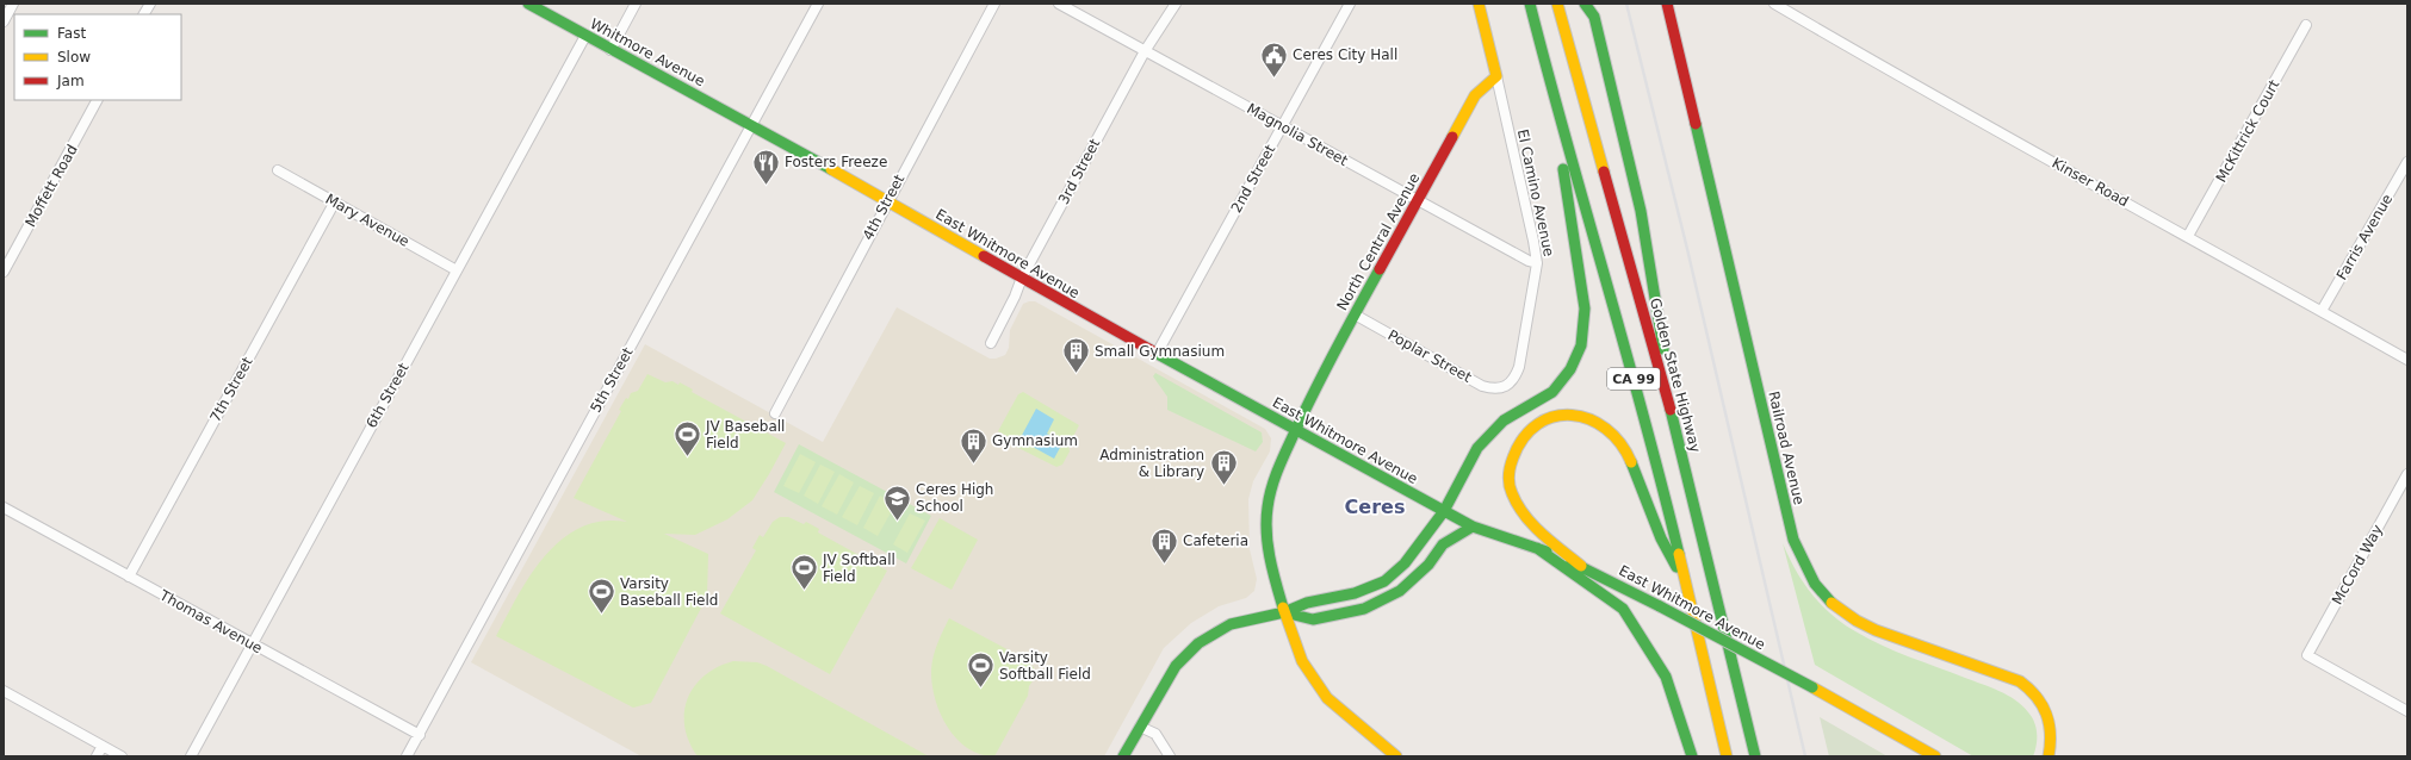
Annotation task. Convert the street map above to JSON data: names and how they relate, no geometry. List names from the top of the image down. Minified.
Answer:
{"streets":{"main road":["Whitmore Avenue","El Camino Avenue","North Central Avenue","East Whitmore Avenue","Golden State Highway","CA 99","Railroad Avenue"],"street":["McKittrick Court","Magnolia Street","3rd Street","2nd Street","Kinser Road","Moffett Road","4th Street","Mary Avenue","Farris Avenue","Poplar Street","5th Street","7th Street","6th Street","McCord Way","Thomas Avenue"]},"crossings":[["Whitmore Avenue","East Whitmore Avenue"],["Whitmore Avenue","5th Street"],["Whitmore Avenue","6th Street"],["McKittrick Court","Kinser Road"],["Magnolia Street","3rd Street"],["Magnolia Street","2nd Street"],["Magnolia Street","El Camino Avenue"],["Magnolia Street","North Central Avenue"],["3rd Street","East Whitmore Avenue"],["2nd Street","East Whitmore Avenue"],["Kinser Road","Farris Avenue"],["El Camino Avenue","North Central Avenue"],["El Camino Avenue","Poplar Street"],["4th Street","East Whitmore Avenue"],["Mary Avenue","7th Street"],["Mary Avenue","6th Street"],["North Central Avenue","East Whitmore Avenue"],["North Central Avenue","Poplar Street"],["East Whitmore Avenue","5th Street"],["5th Street","Thomas Avenue"],["7th Street","Thomas Avenue"],["6th Street","Thomas Avenue"]],"districts":["Ceres"],"places":{"public building":["Ceres City Hall"],"restaurant":["Fosters Freeze"],"building":["Small Gymnasium","Gymnasium","Administration & Library","Cafeteria"],"sports":["JV Baseball Field","JV Softball Field","Varsity Baseball Field","Varsity Softball Field"],"school or university":["Ceres High School"]},"legend":["Fast","Slow","Jam"]}
